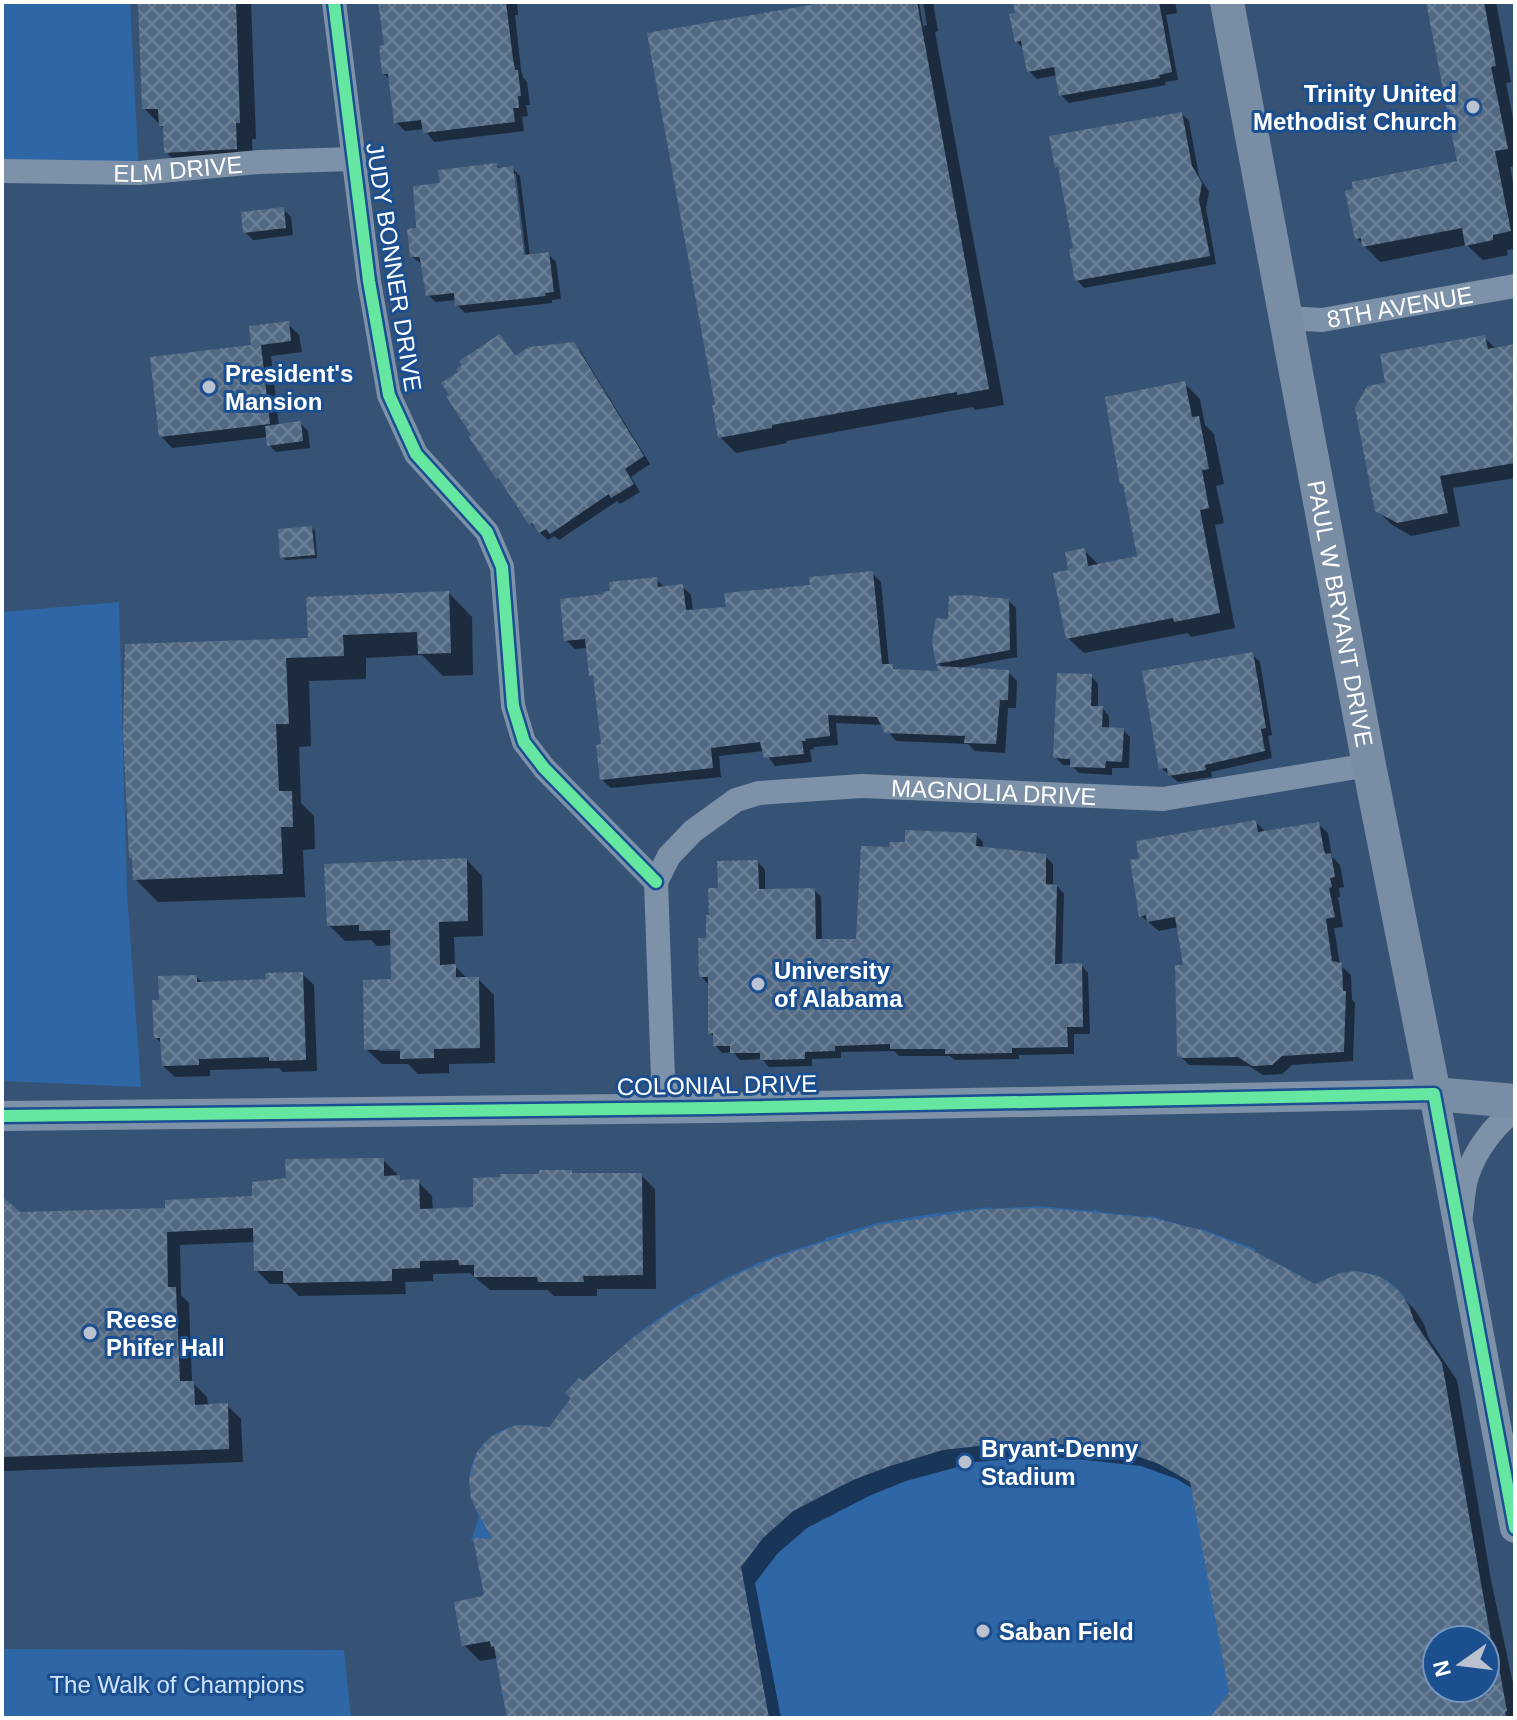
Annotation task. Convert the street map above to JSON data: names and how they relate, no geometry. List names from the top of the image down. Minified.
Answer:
{"streets":{"main road":["PAUL W BRYANT DRIVE"],"street":["ELM DRIVE","JUDY BONNER DRIVE","8TH AVENUE","MAGNOLIA DRIVE","COLONIAL DRIVE"]},"crossings":[["ELM DRIVE","JUDY BONNER DRIVE"],["JUDY BONNER DRIVE","MAGNOLIA DRIVE"],["8TH AVENUE","PAUL W BRYANT DRIVE"],["PAUL W BRYANT DRIVE","MAGNOLIA DRIVE"],["PAUL W BRYANT DRIVE","COLONIAL DRIVE"]],"parks":["The Walk of Champions"],"places":["Trinity United Methodist Church","President's Mansion","University of Alabama","Reese Phifer Hall","Bryant-Denny Stadium","Saban Field"],"north":"left"}
